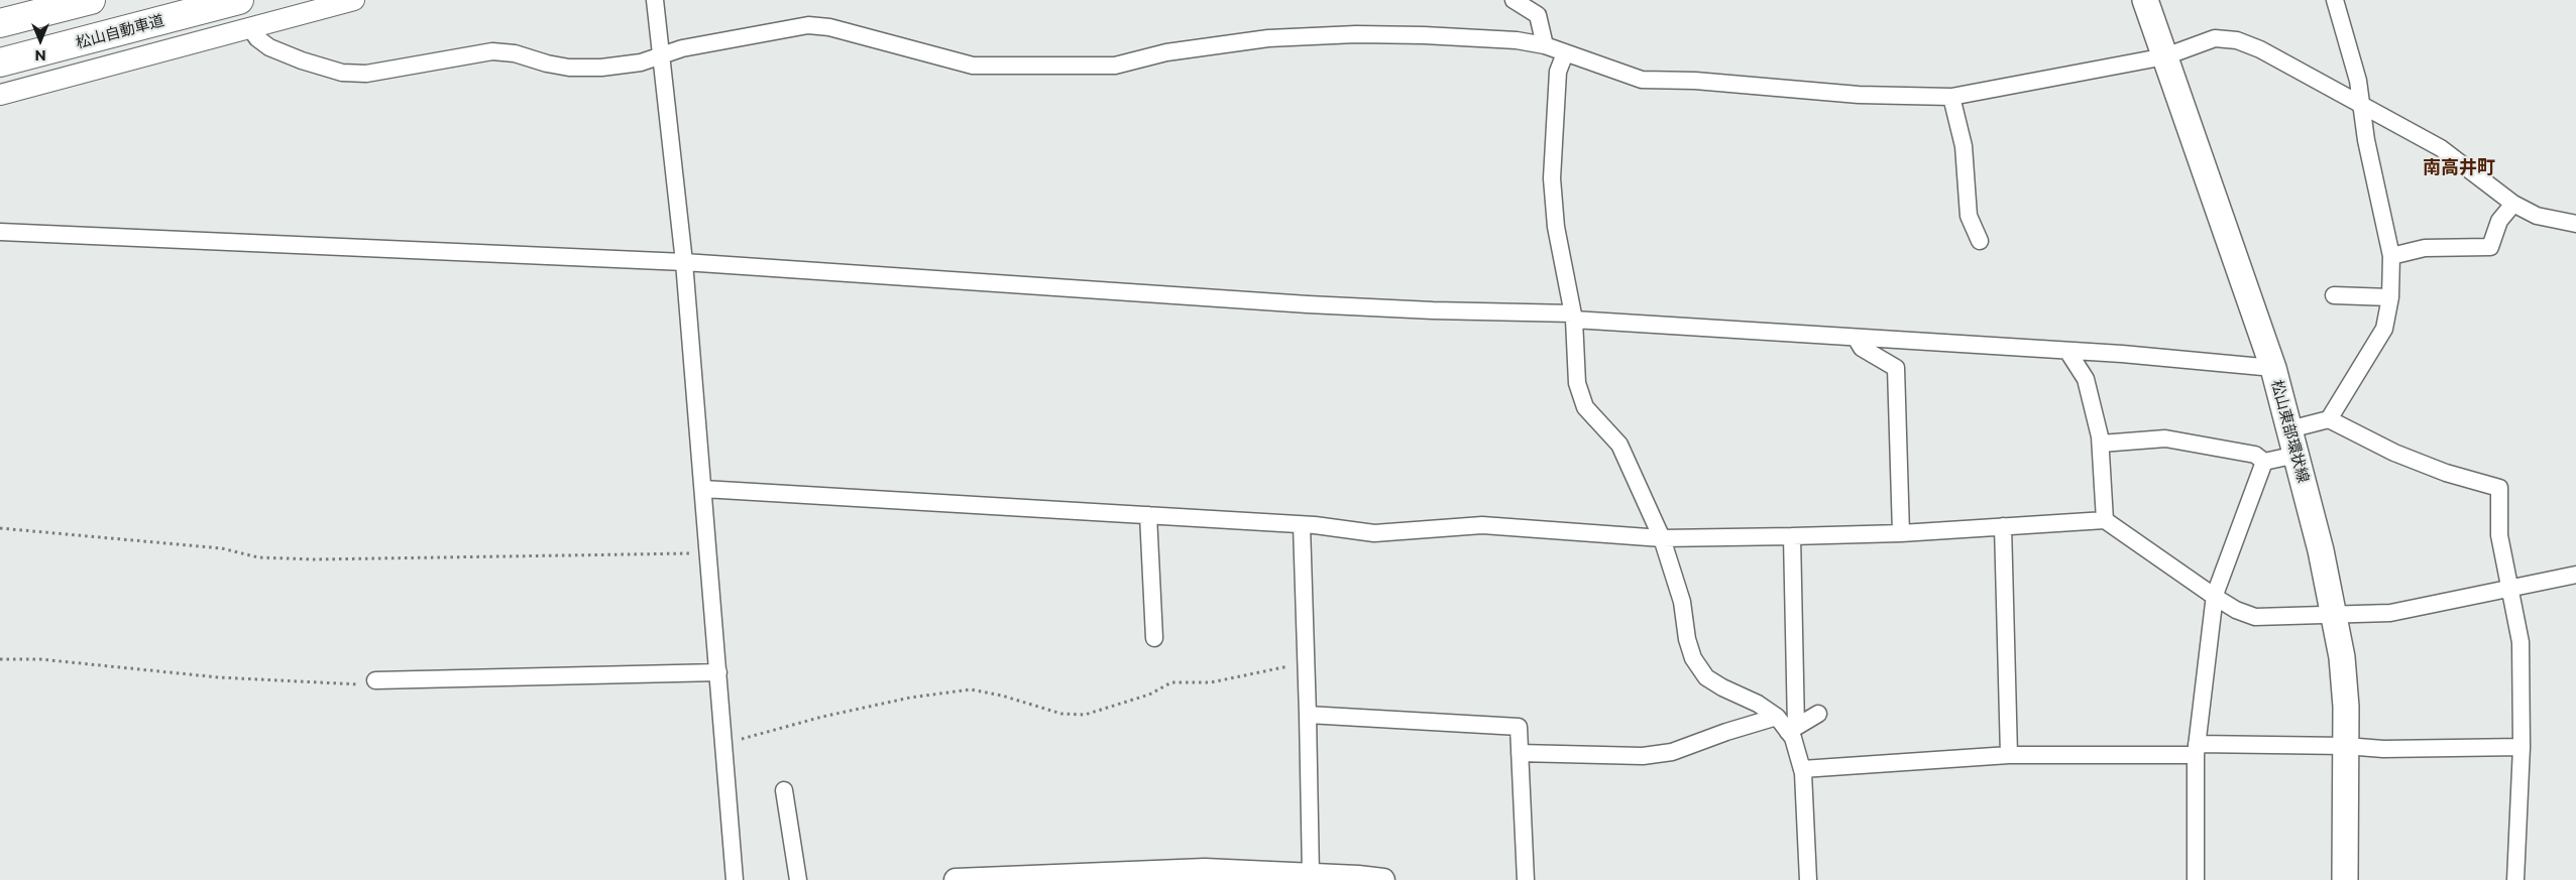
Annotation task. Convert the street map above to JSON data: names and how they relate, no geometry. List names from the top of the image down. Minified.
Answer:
{"streets":{"highway":["松山自動車道"],"main road":["松山東部環状線"]},"districts":["南高井町"],"north":"bottom"}
